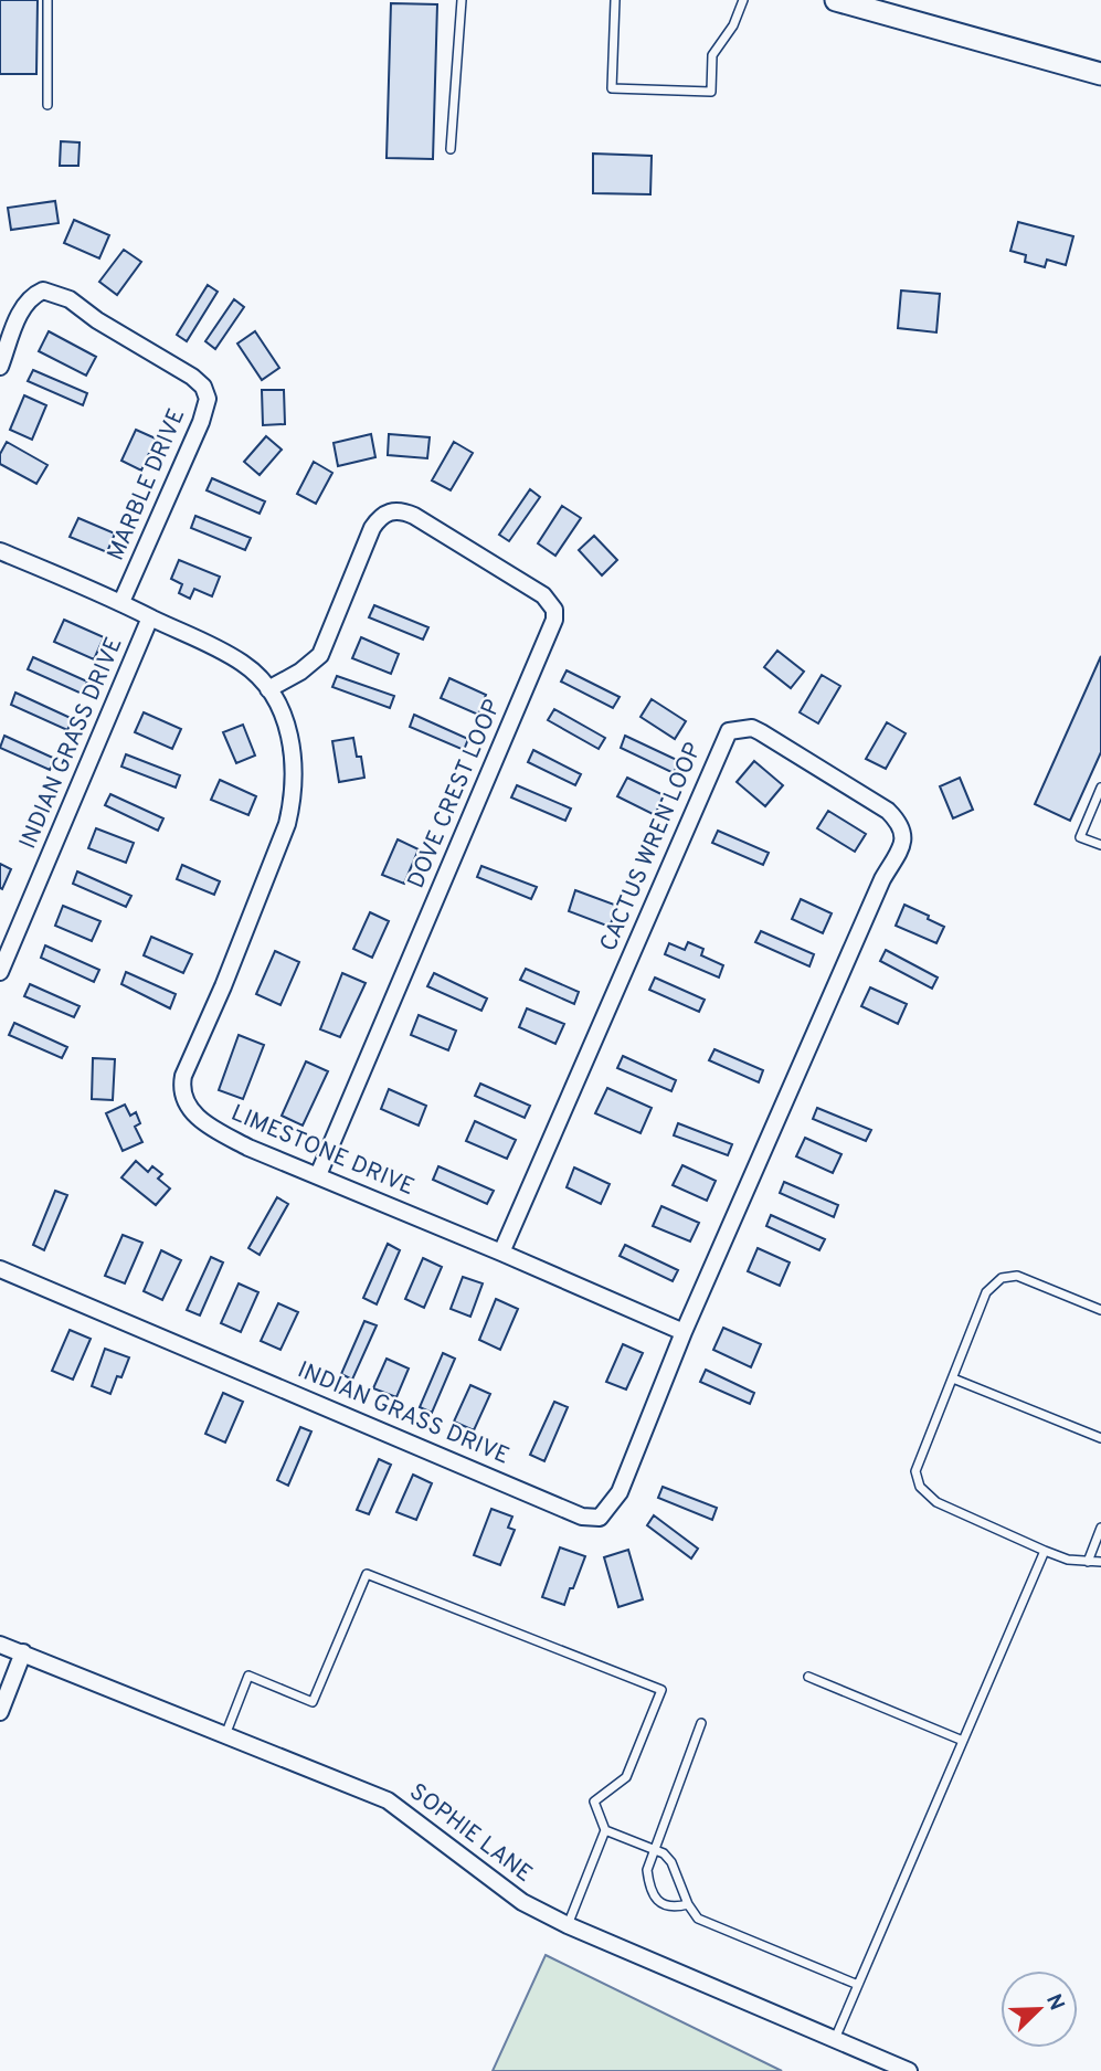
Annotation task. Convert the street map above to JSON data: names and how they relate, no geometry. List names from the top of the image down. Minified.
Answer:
{"streets":{"street":["MARBLE DRIVE","INDIAN GRASS DRIVE","DOVE CREST LOOP","CACTUS WREN LOOP","LIMESTONE DRIVE","SOPHIE LANE"]},"crossings":[["MARBLE DRIVE","LIMESTONE DRIVE"],["INDIAN GRASS DRIVE","CACTUS WREN LOOP"],["INDIAN GRASS DRIVE","LIMESTONE DRIVE"],["DOVE CREST LOOP","LIMESTONE DRIVE"],["CACTUS WREN LOOP","LIMESTONE DRIVE"]],"north":"top right"}
